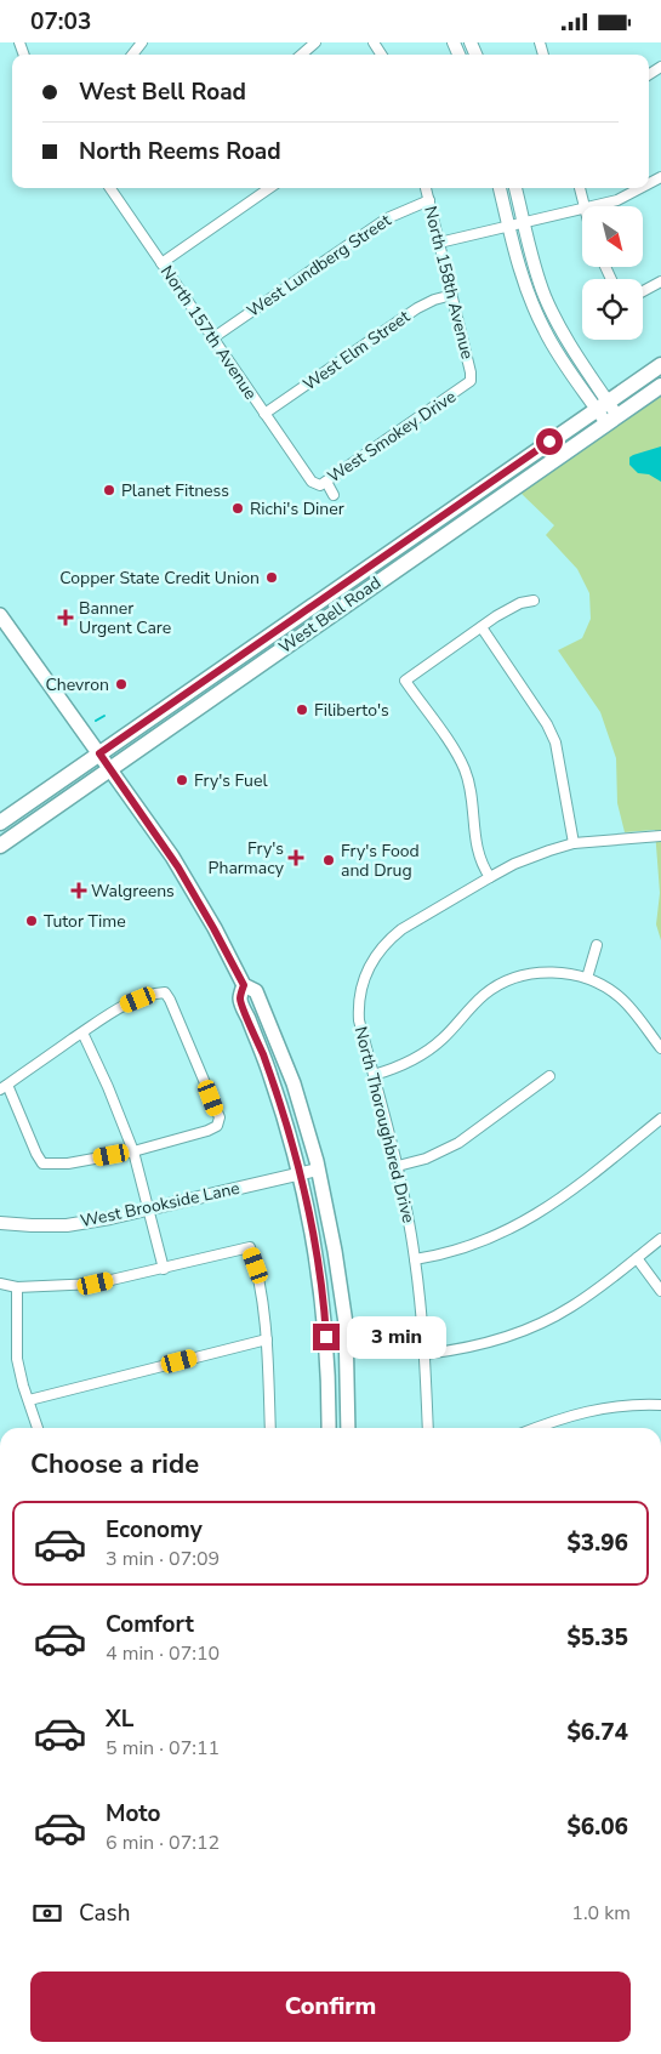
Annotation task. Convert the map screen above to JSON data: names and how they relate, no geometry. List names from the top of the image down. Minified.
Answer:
{"streets":{"main road":["West Bell Road"],"street":["West Lundberg Street","North 158th Avenue","North 157th Avenue","West Elm Street","West Smokey Drive","North Thoroughbred Drive","West Brookside Lane"]},"crossings":[["West Lundberg Street","North 158th Avenue"],["West Lundberg Street","North 157th Avenue"],["North 158th Avenue","West Elm Street"],["North 158th Avenue","West Smokey Drive"],["North 157th Avenue","West Elm Street"],["North 157th Avenue","West Smokey Drive"]],"places":{"other":["Planet Fitness","Richi's Diner","Copper State Credit Union","Chevron","Filiberto's","Fry's Fuel","Fry's Food and Drug","Tutor Time"],"health":["Banner Urgent Care","Fry's Pharmacy","Walgreens"]},"north":"bottom right","page":{"status":"07:03","banner":["West Bell Road","North Reems Road"],"bubble":"3 min","heading":"Choose a ride","list":[{"name":"Economy","note":"3 min · 07:09","value":"$3.96"},{"name":"Comfort","note":"4 min · 07:10","value":"$5.35"},{"name":"XL","note":"5 min · 07:11","value":"$6.74"},{"name":"Moto","note":"6 min · 07:12","value":"$6.06"}],"pay":["Cash","1.0 km"],"buttons":"Confirm"}}
